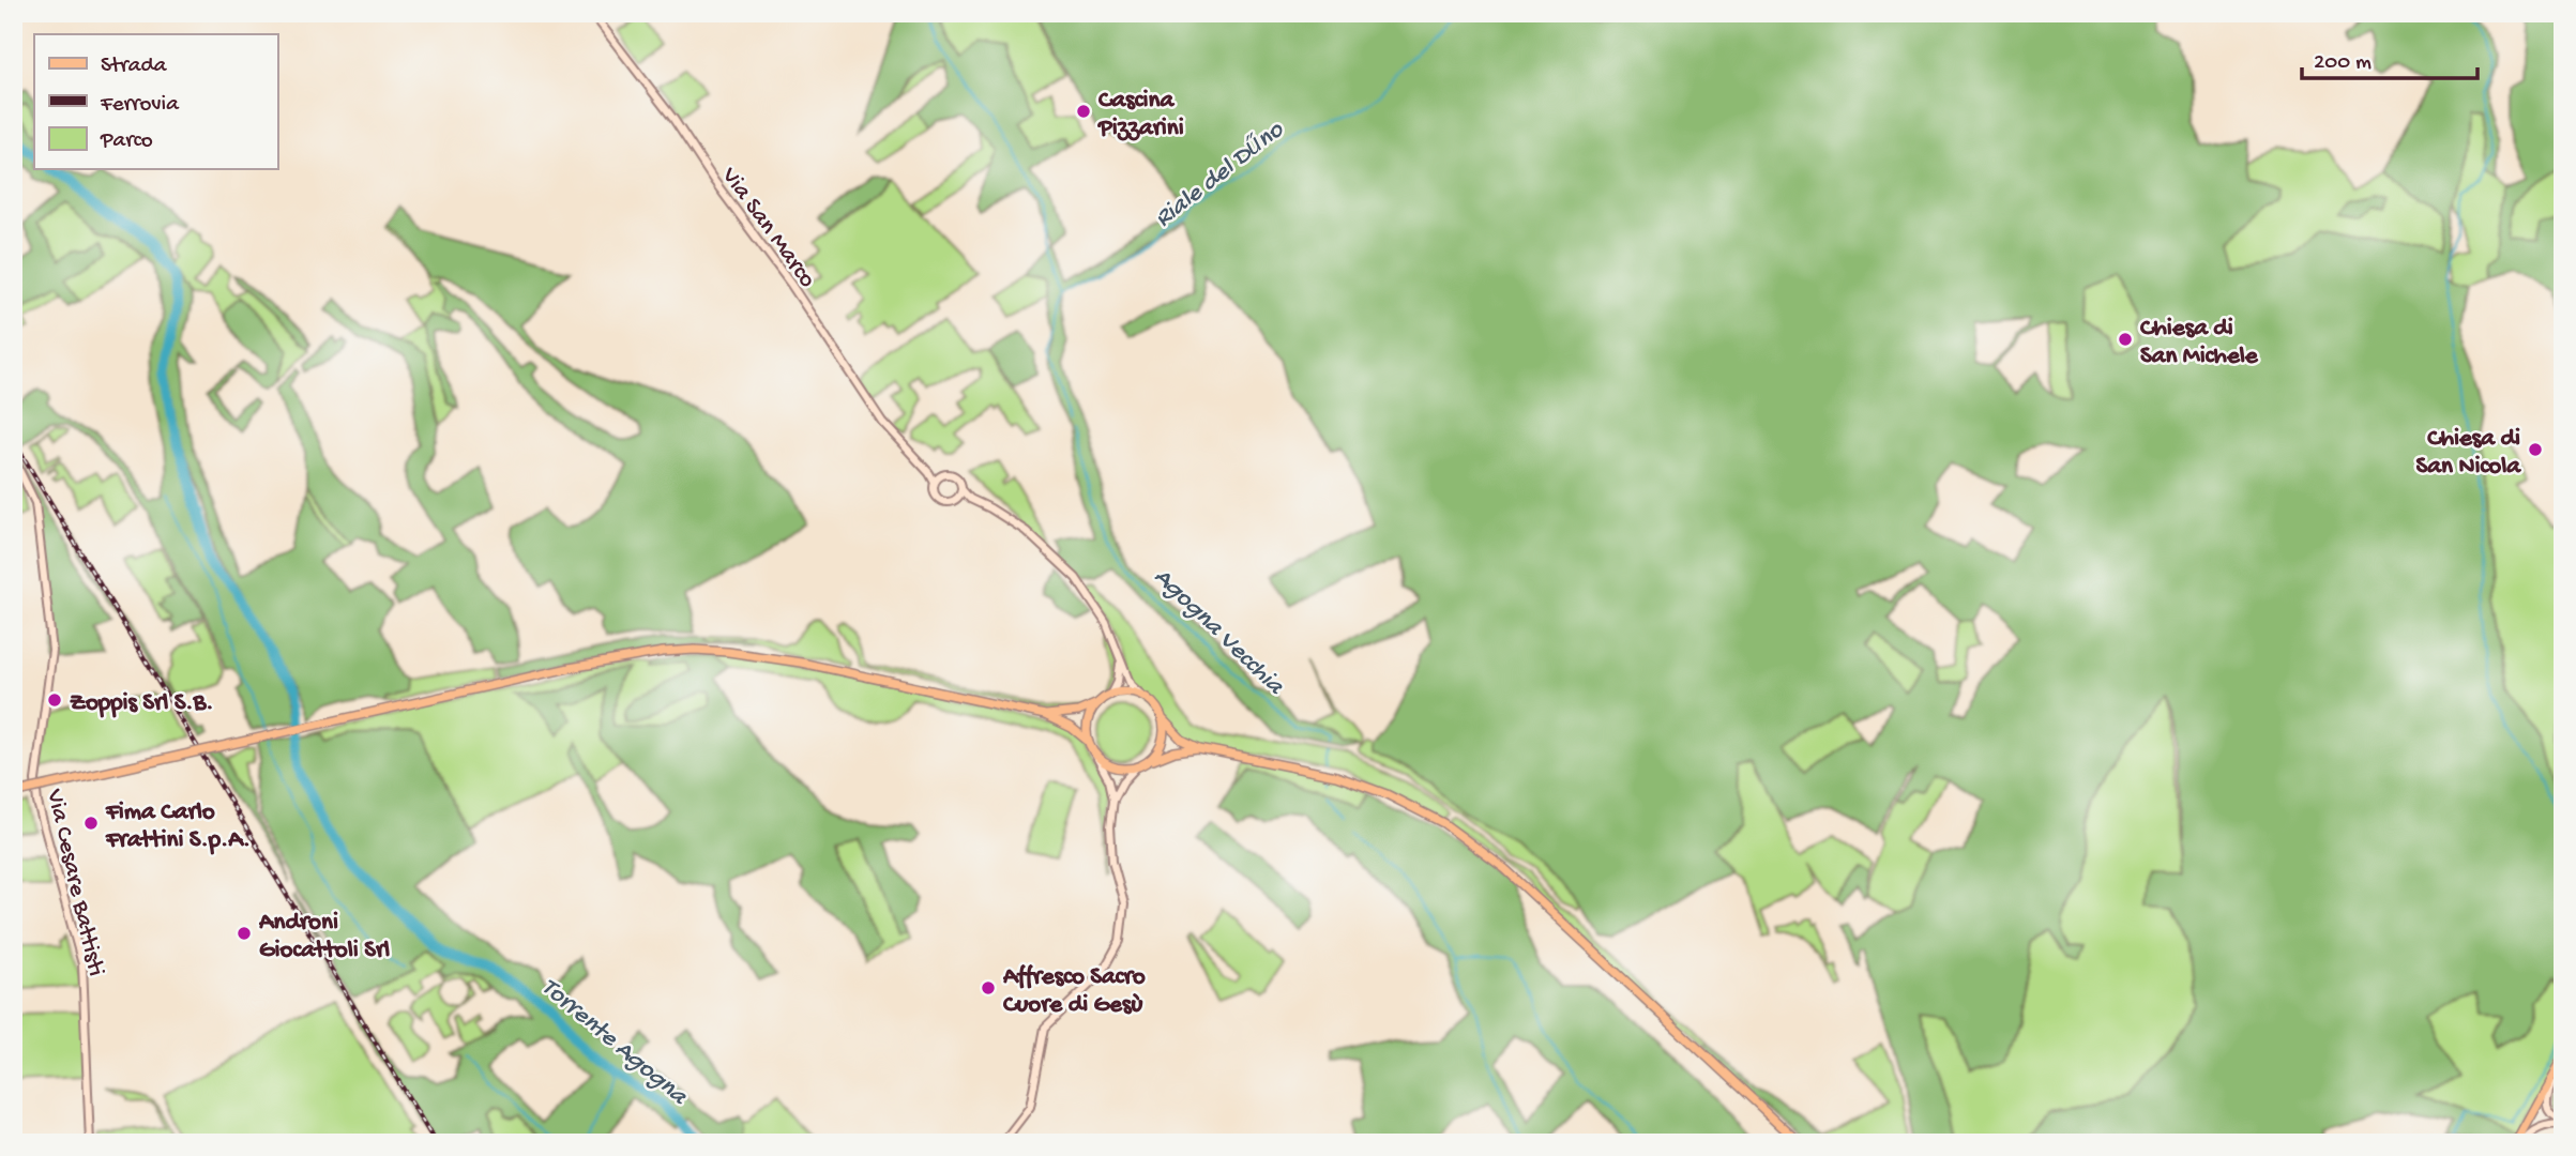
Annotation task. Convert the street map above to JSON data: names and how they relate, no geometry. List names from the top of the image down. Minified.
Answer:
{"streets":{"street":["Via San Marco","Via Cesare Battisti"]},"water":["Riale del Dűno","Agogna Vecchia","Torrente Agogna"],"places":["Cascina Pizzarini","Chiesa di San Michele","Chiesa di San Nicola","Zoppis Srl S.B.","Fima Carlo Frattini S.p.A.","Androni Giocattoli Srl","Affresco Sacro Cuore di Gesù"],"legend":["Strada","Ferrovia","Parco"],"scale_bar":"200 m"}
